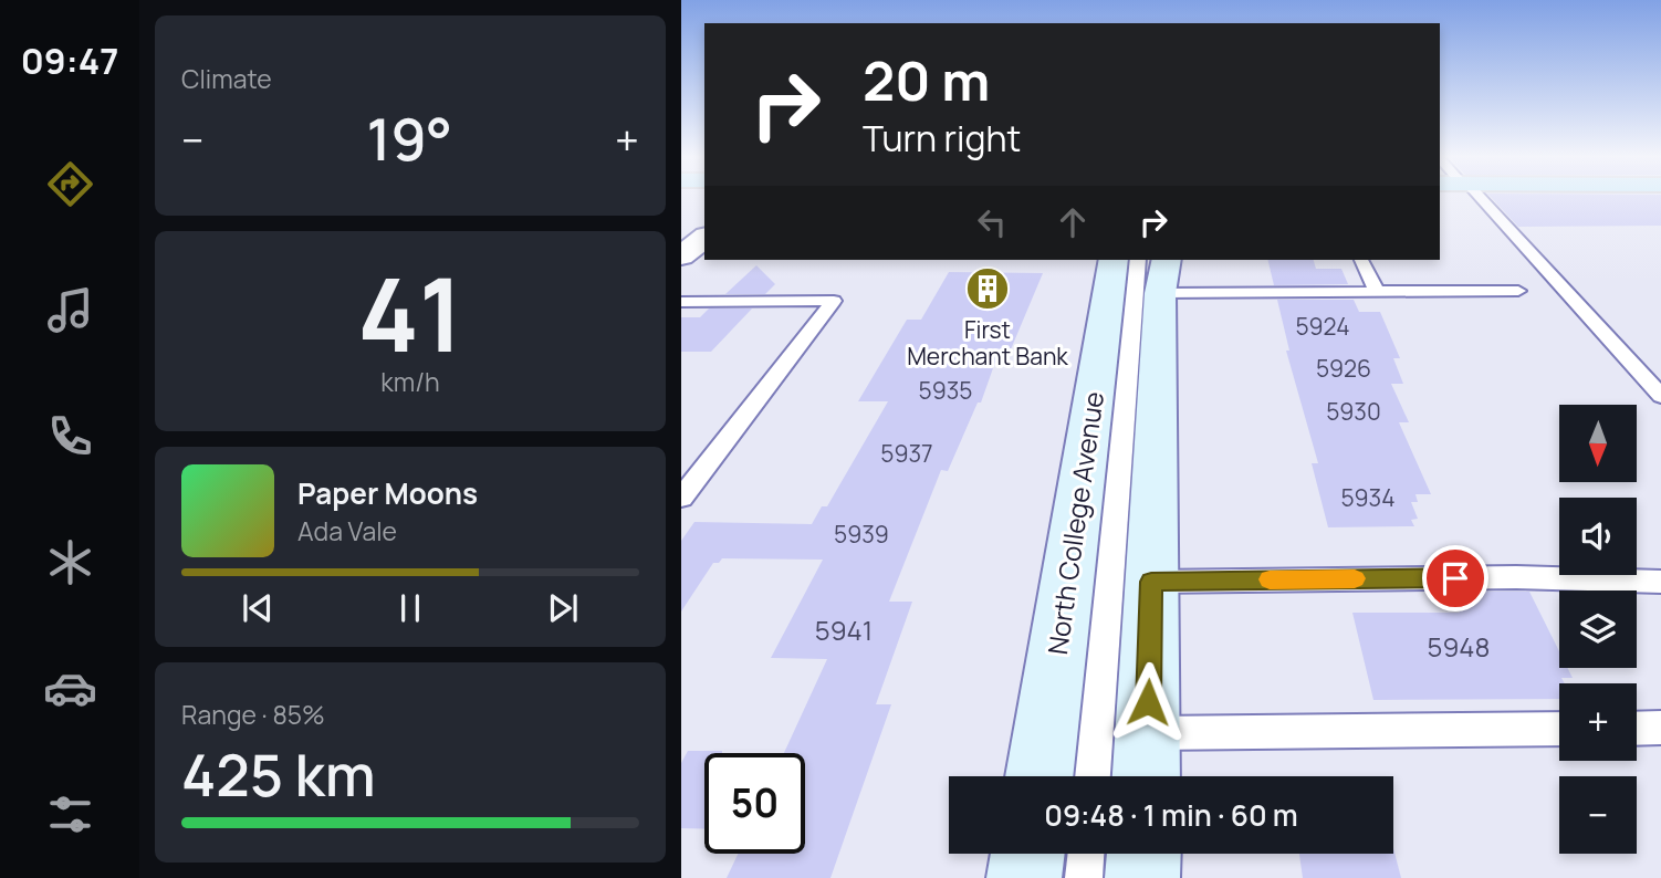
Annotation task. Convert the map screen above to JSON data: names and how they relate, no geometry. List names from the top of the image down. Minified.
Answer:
{"streets":{"main road":["North College Avenue"]},"places":{"building":["First Merchant Bank"]},"house_numbers":["5924","5926","5935","5930","5937","5934","5939","5941","5948"],"north":"bottom","page":{"tabs":"09:47","tile":["Climate",["41","km/h"],["Range · 85%","425 km"]],"turn":["20 m","Turn right"],"heat":["−","19°","+"],"map_buttons":["+","−"],"song":["Paper Moons","Ada Vale"],"limit":"50","trip":"09:48 · 1 min · 60 m"}}
